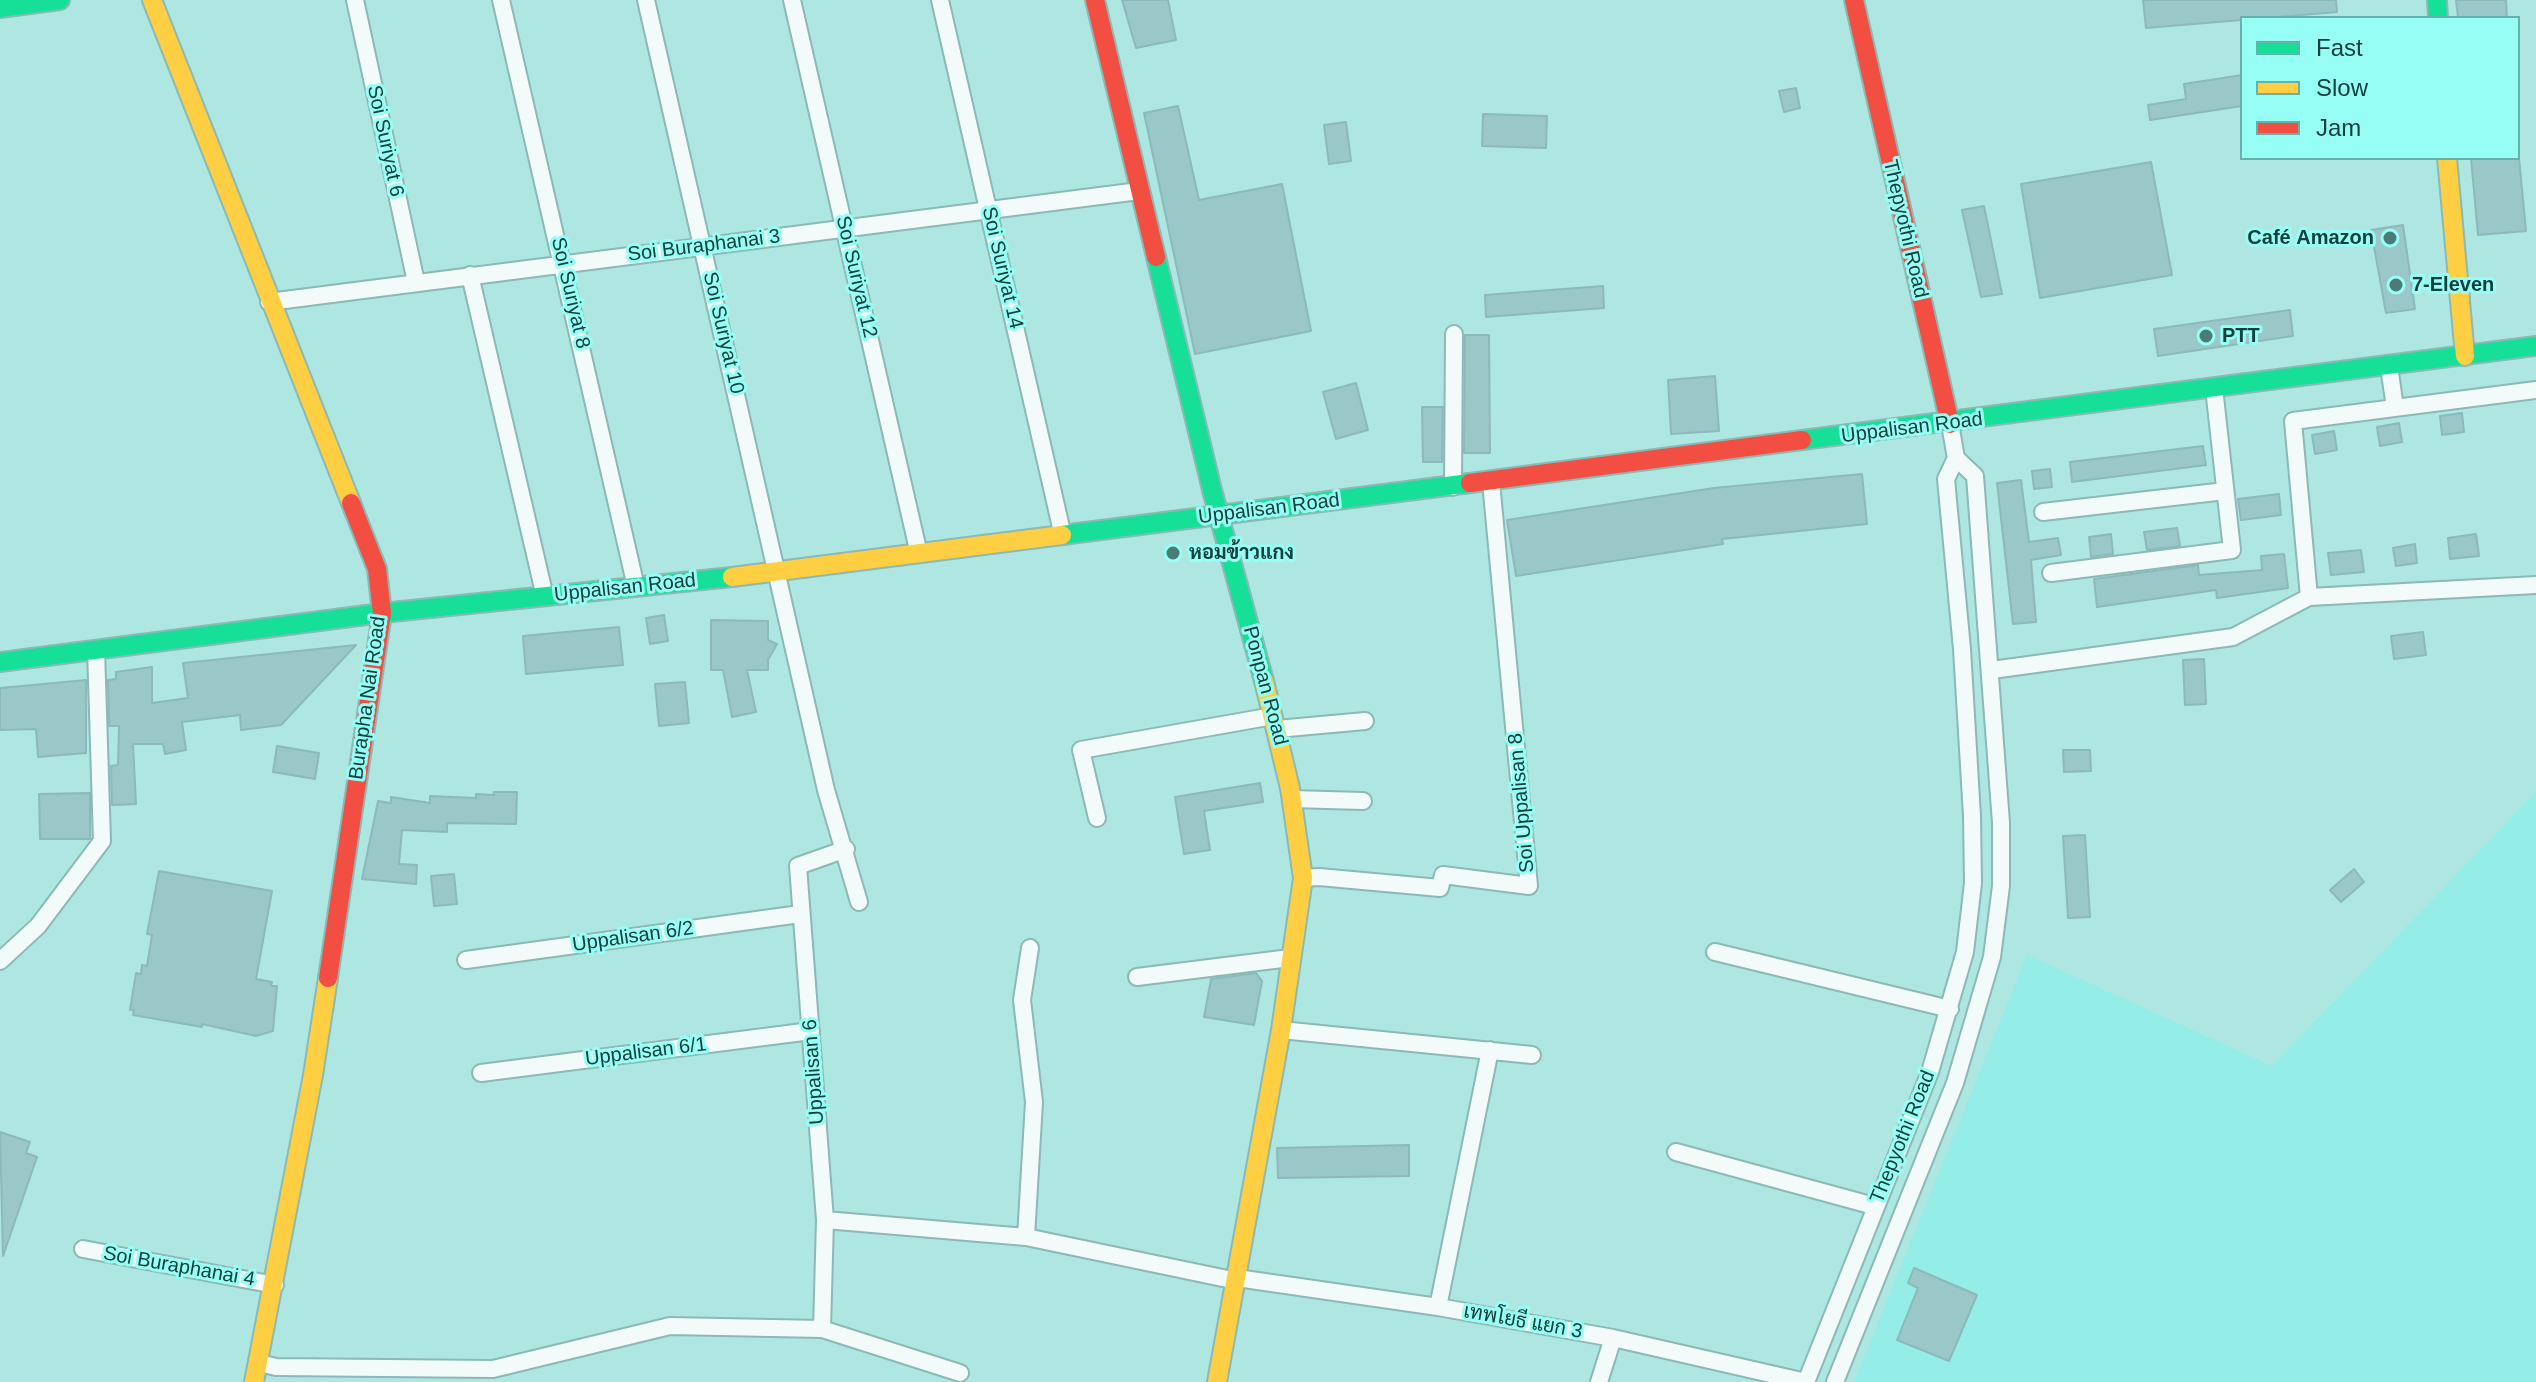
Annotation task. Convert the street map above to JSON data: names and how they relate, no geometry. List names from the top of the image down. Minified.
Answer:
{"streets":{"main road":["Thepyothi Road","Uppalisan Road","Ponpan Road","Burapha Nai Road"],"street":["Soi Suriyat 6","Soi Buraphanai 3","Soi Suriyat 14","Soi Suriyat 12","Soi Suriyat 8","Soi Suriyat 10","Soi Uppalisan 8","Uppalisan 6/2","Uppalisan 6/1","Uppalisan 6","Soi Buraphanai 4","เทพโยธี แยก 3"]},"crossings":[["Soi Suriyat 6","Soi Buraphanai 3"],["Thepyothi Road","Uppalisan Road"],["Thepyothi Road","เทพโยธี แยก 3"],["Soi Buraphanai 3","Soi Suriyat 14"],["Soi Buraphanai 3","Soi Suriyat 12"],["Soi Buraphanai 3","Soi Suriyat 8"],["Soi Buraphanai 3","Soi Suriyat 10"],["Soi Buraphanai 3","Ponpan Road"],["Soi Buraphanai 3","Burapha Nai Road"],["Soi Suriyat 14","Uppalisan Road"],["Soi Suriyat 12","Uppalisan Road"],["Soi Suriyat 8","Uppalisan Road"],["Soi Suriyat 10","Uppalisan Road"],["Uppalisan Road","Ponpan Road"],["Uppalisan Road","Burapha Nai Road"],["Uppalisan Road","Soi Uppalisan 8"],["Ponpan Road","Soi Uppalisan 8"],["Ponpan Road","เทพโยธี แยก 3"],["Burapha Nai Road","Soi Buraphanai 4"],["Uppalisan 6/2","Uppalisan 6"],["Uppalisan 6/1","Uppalisan 6"],["Uppalisan 6","เทพโยธี แยก 3"]],"places":["Café Amazon","7-Eleven","PTT","หอมข้าวแกง"],"legend":["Fast","Slow","Jam"]}
